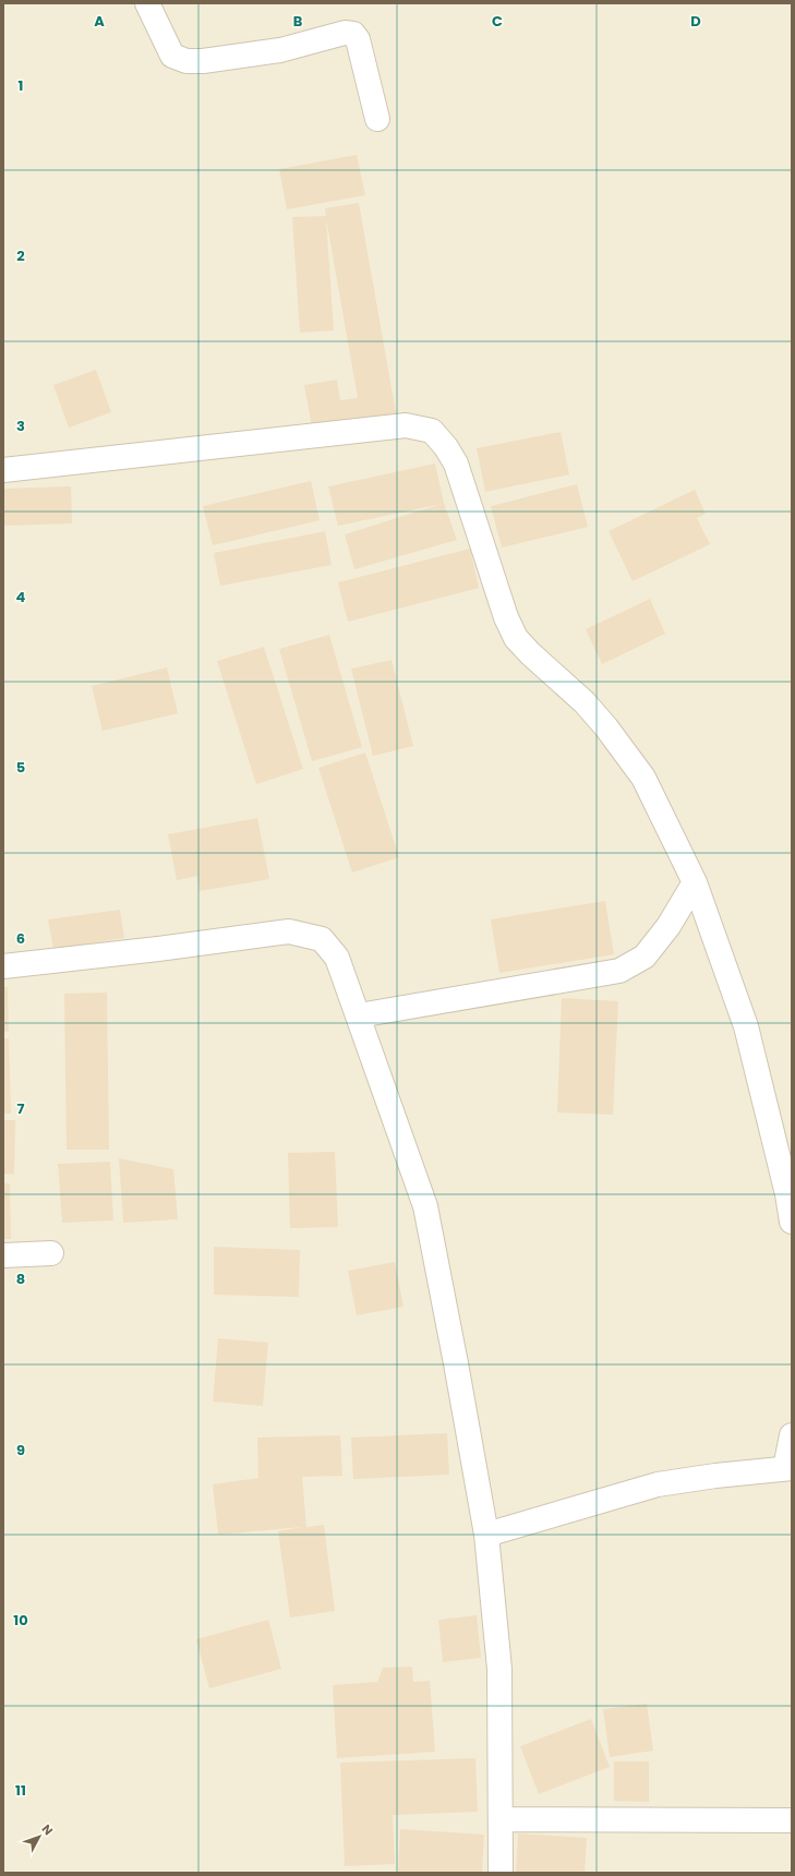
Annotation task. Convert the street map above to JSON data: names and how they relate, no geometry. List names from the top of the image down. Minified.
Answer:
{"north":"top right","grid":{"columns":["A","B","C","D"],"rows":["1","2","3","4","5","6","7","8","9","10","11"]}}
